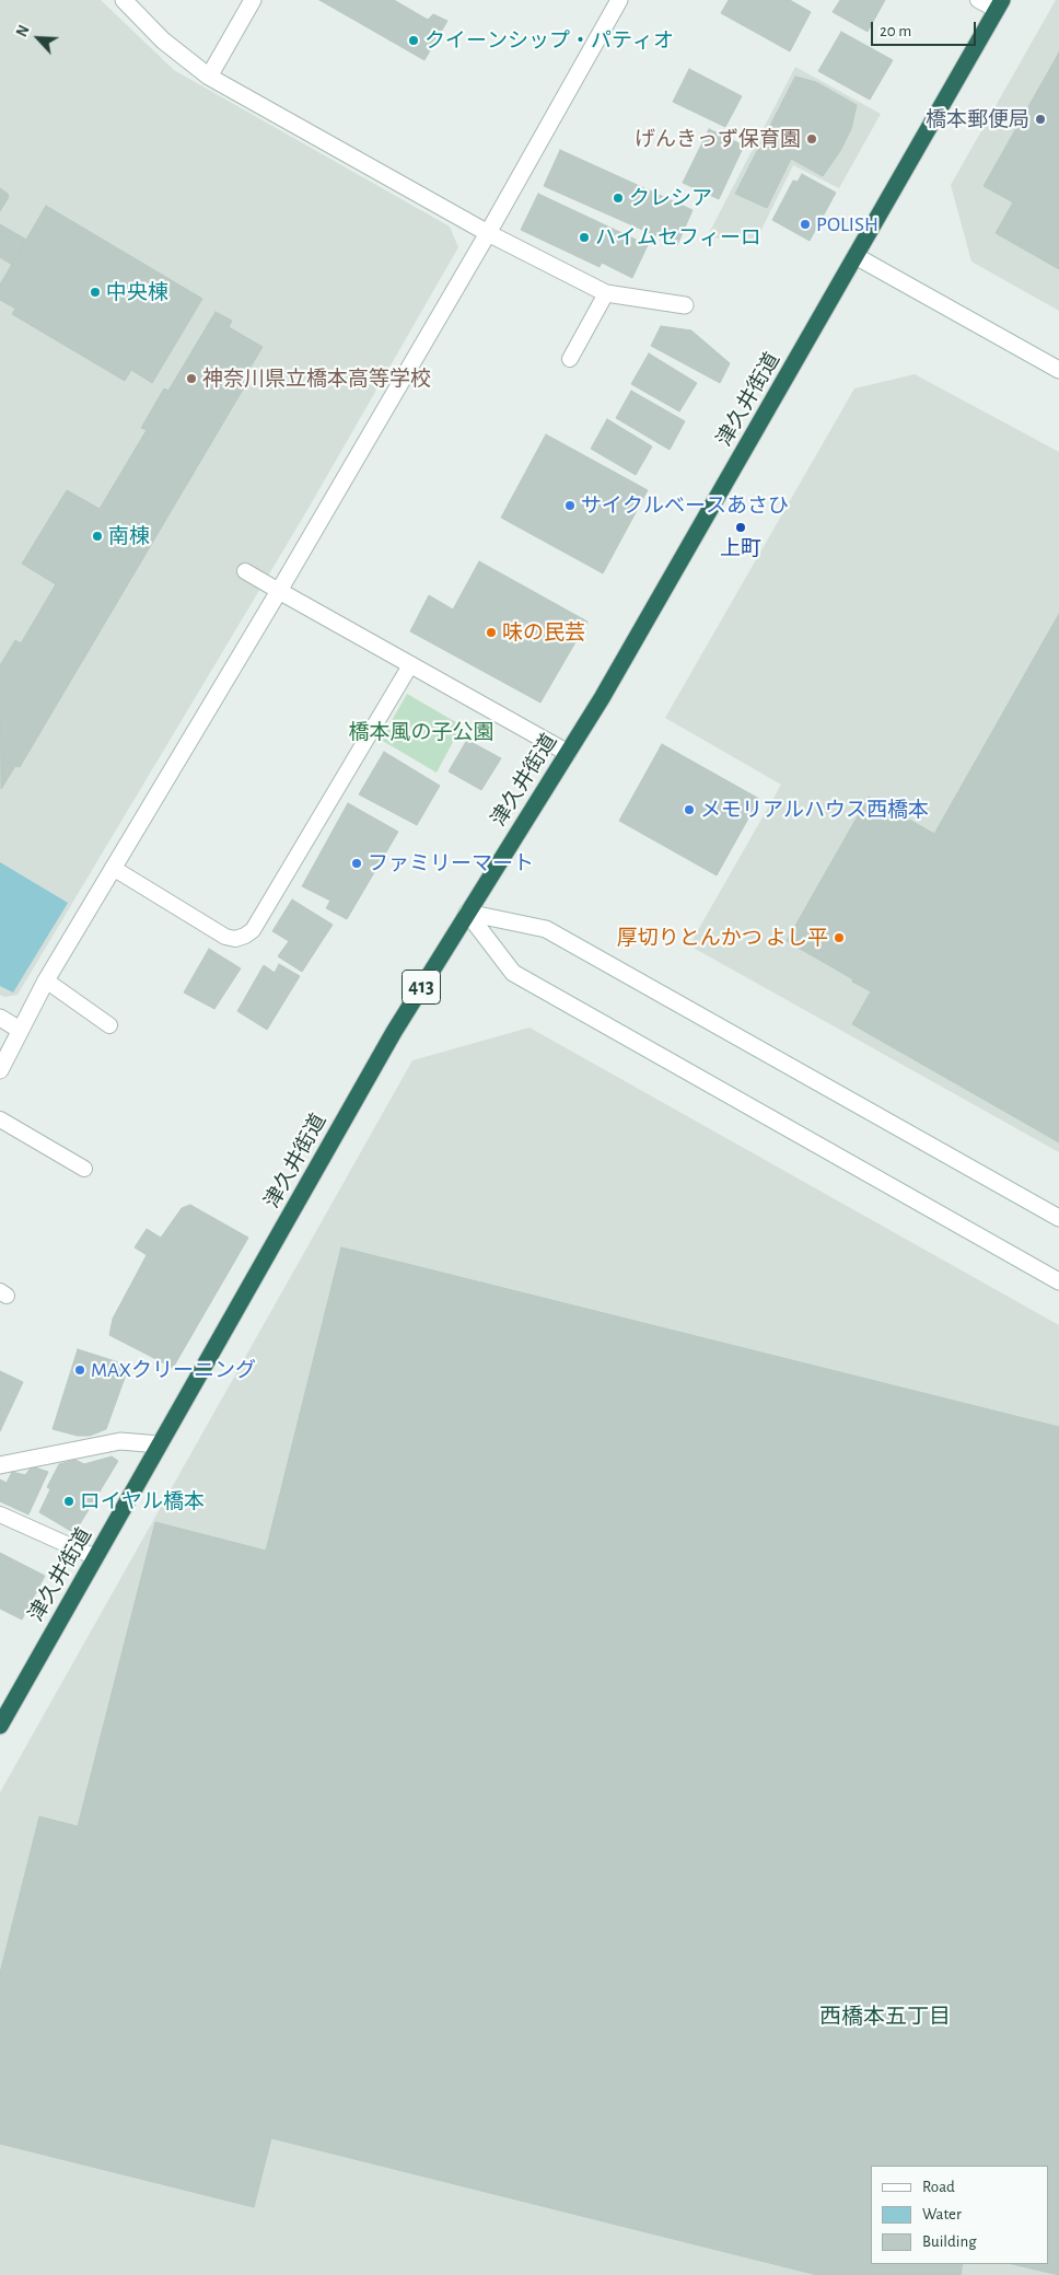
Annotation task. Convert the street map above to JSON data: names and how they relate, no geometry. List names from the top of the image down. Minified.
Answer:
{"streets":{"highway":["津久井街道","413"]},"districts":["西橋本五丁目"],"parks":["橋本風の子公園"],"places":["クイーンシップ・パティオ","橋本郵便局","げんきっず保育園","クレシア","POLISH","ハイムセフィーロ","中央棟","神奈川県立橋本高等学校","サイクルベースあさひ","上町","南棟","味の民芸","メモリアルハウス西橋本","ファミリーマート","厚切りとんかつ よし平","MAXクリーニング","ロイヤル橋本"],"legend":["Road","Water","Building"],"scale_bar":"20 m","north":"top left"}
